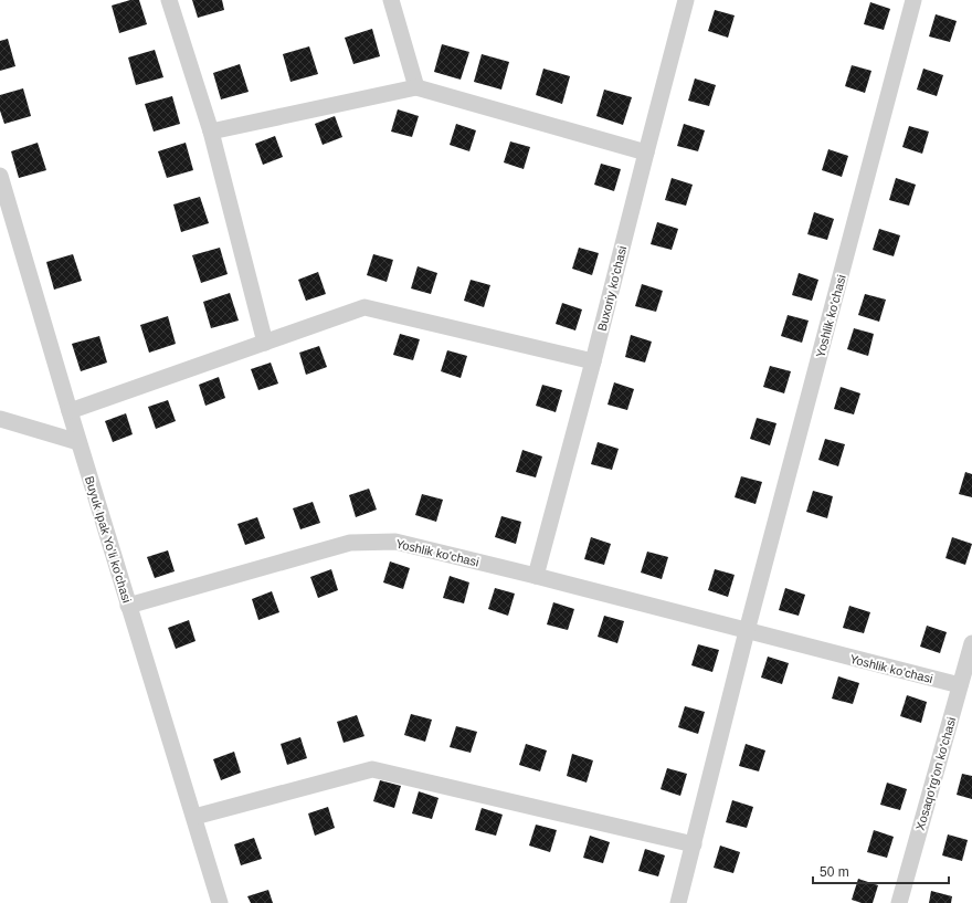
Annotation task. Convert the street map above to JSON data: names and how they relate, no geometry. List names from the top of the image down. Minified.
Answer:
{"streets":{"street":["Buxoriy ko'chasi","Yoshlik ko'chasi","Buyuk Ipak Yo'li ko'chasi","Xosaqo'rg'on ko'chasi"]},"crossings":[["Buxoriy ko'chasi","Yoshlik ko'chasi"],["Yoshlik ko'chasi","Buyuk Ipak Yo'li ko'chasi"],["Yoshlik ko'chasi","Xosaqo'rg'on ko'chasi"]],"scale_bar":"50 m"}
